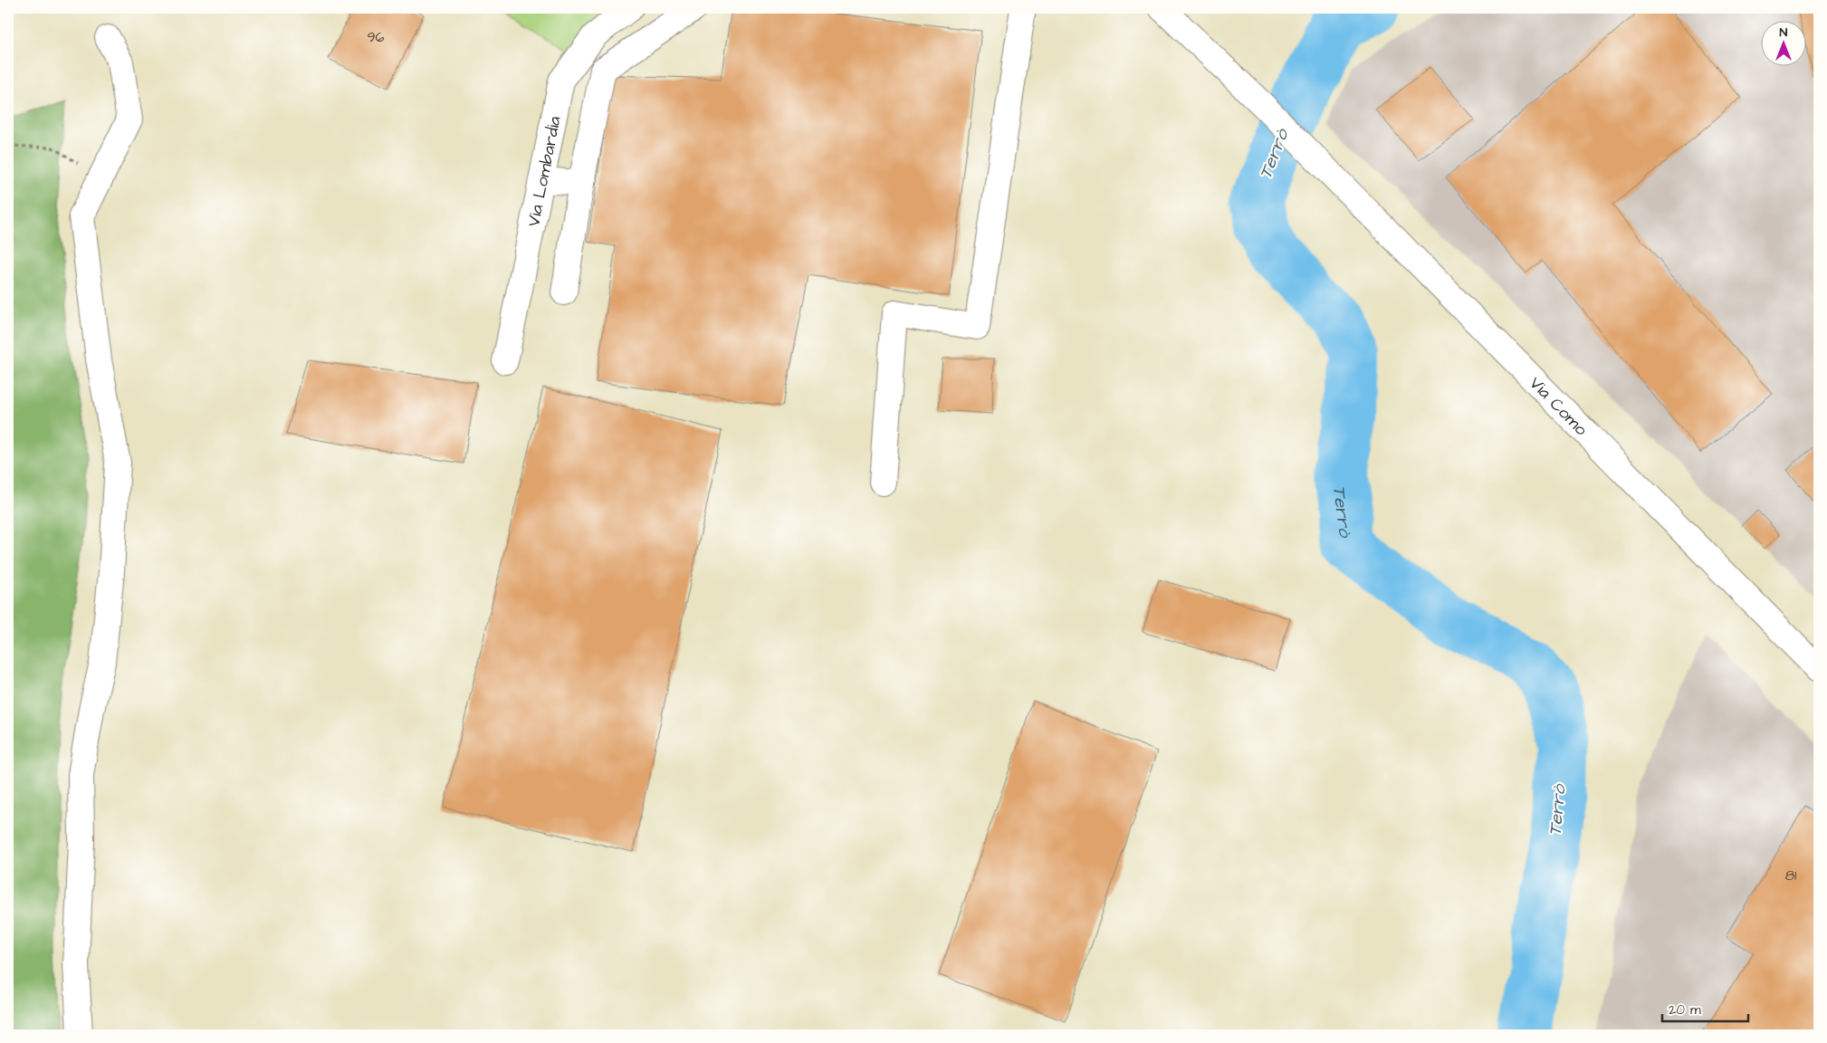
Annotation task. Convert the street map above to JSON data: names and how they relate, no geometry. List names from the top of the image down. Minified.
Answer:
{"streets":{"main road":["Via Lombardia","Via Como"]},"water":["Terrò"],"house_numbers":["96","81"],"scale_bar":"20 m","north":"top"}
